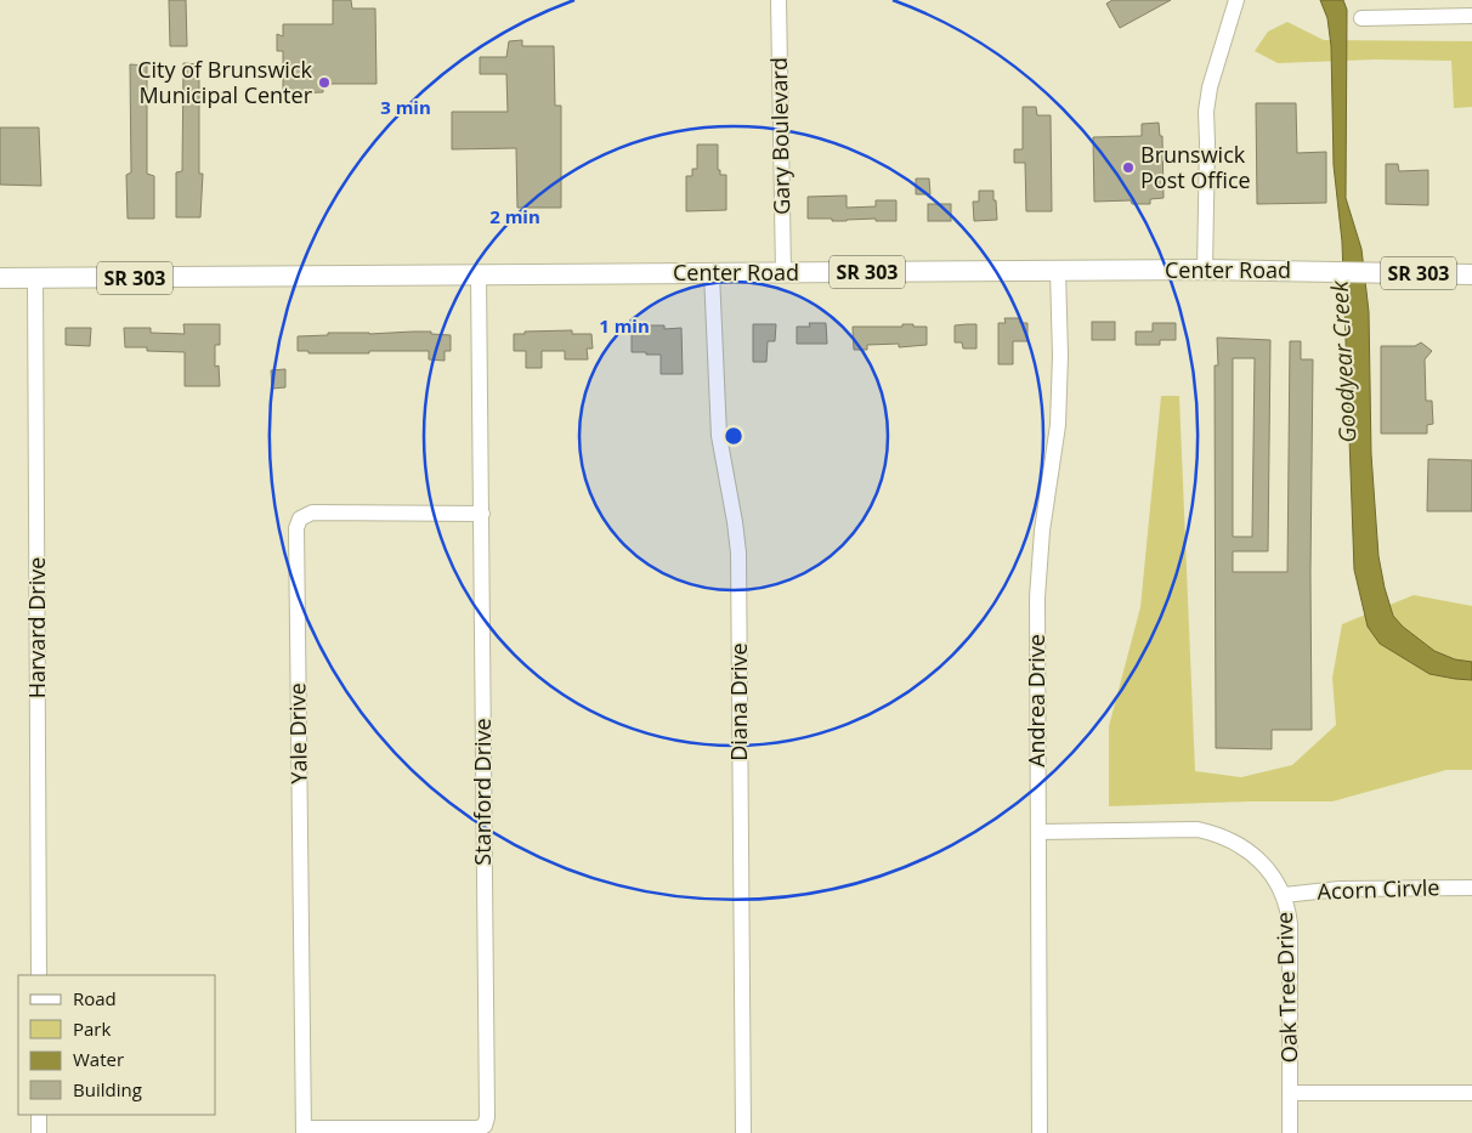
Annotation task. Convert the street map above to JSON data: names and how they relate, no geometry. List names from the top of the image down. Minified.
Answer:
{"streets":{"main road":["Center Road","SR 303"],"street":["Gary Boulevard","Harvard Drive","Andrea Drive","Diana Drive","Yale Drive","Stanford Drive","Acorn Cirvle","Oak Tree Drive"]},"crossings":[["Gary Boulevard","Center Road"],["Center Road","Harvard Drive"],["Center Road","Andrea Drive"],["Center Road","Diana Drive"],["Center Road","Stanford Drive"],["Andrea Drive","Oak Tree Drive"],["Yale Drive","Stanford Drive"],["Acorn Cirvle","Oak Tree Drive"]],"water":["Goodyear Creek"],"places":["City of Brunswick Municipal Center","Brunswick Post Office"],"legend":["Road","Park","Water","Building"],"rings":["3 min","2 min","1 min"]}
